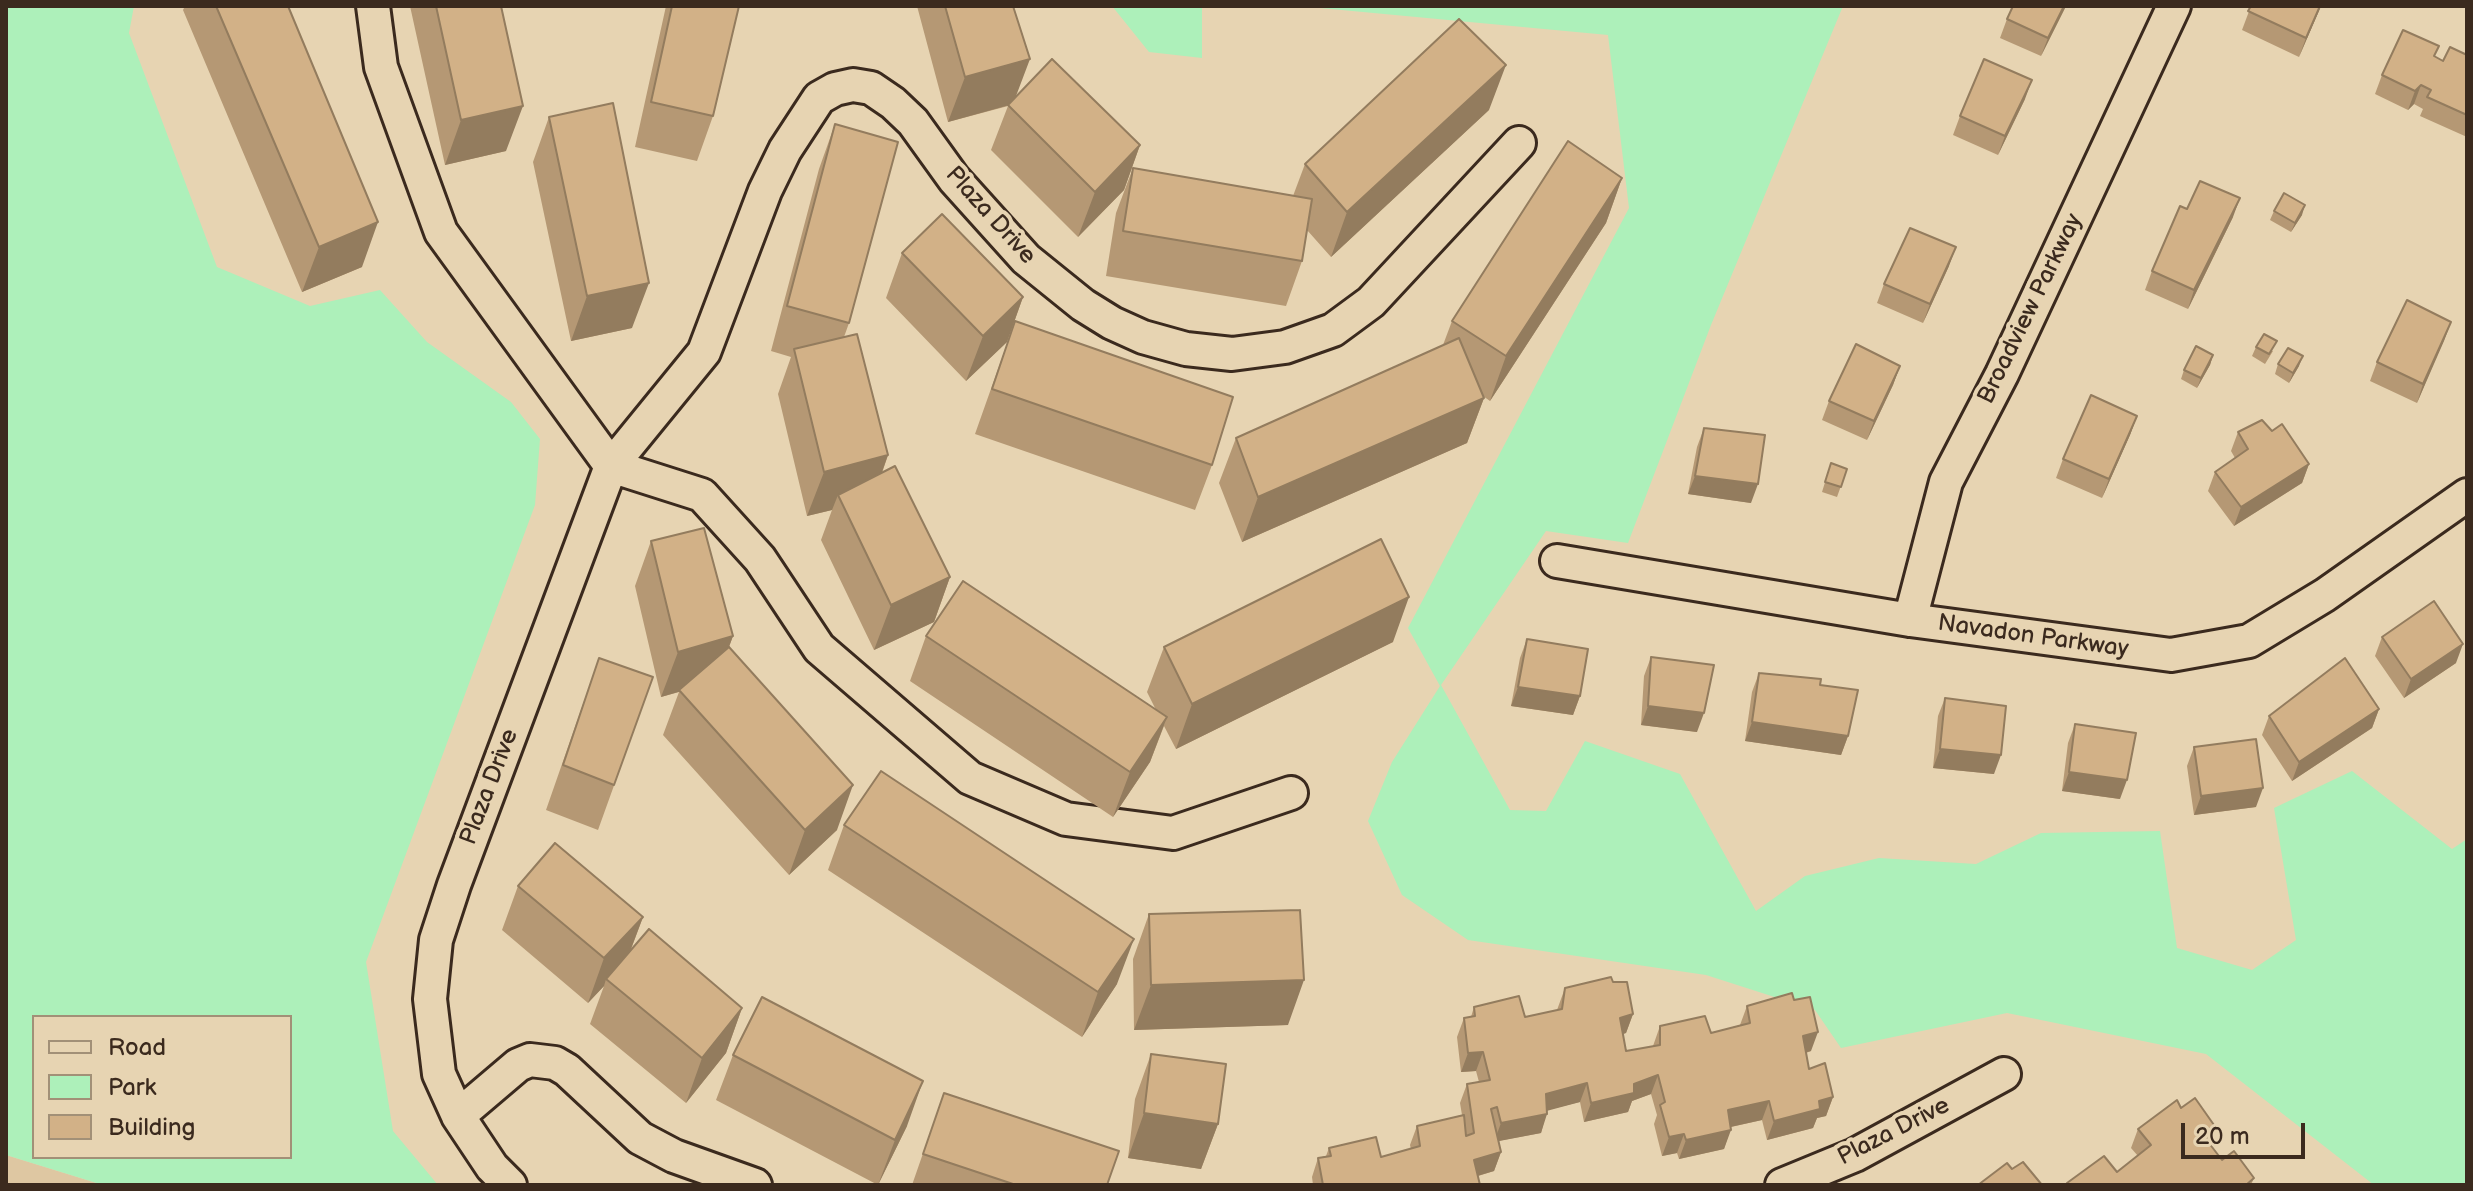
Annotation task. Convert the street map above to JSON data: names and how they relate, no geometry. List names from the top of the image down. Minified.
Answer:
{"streets":{"street":["Plaza Drive","Broadview Parkway","Navadon Parkway"]},"crossings":[["Broadview Parkway","Navadon Parkway"]],"legend":["Road","Park","Building"],"scale_bar":"20 m"}
